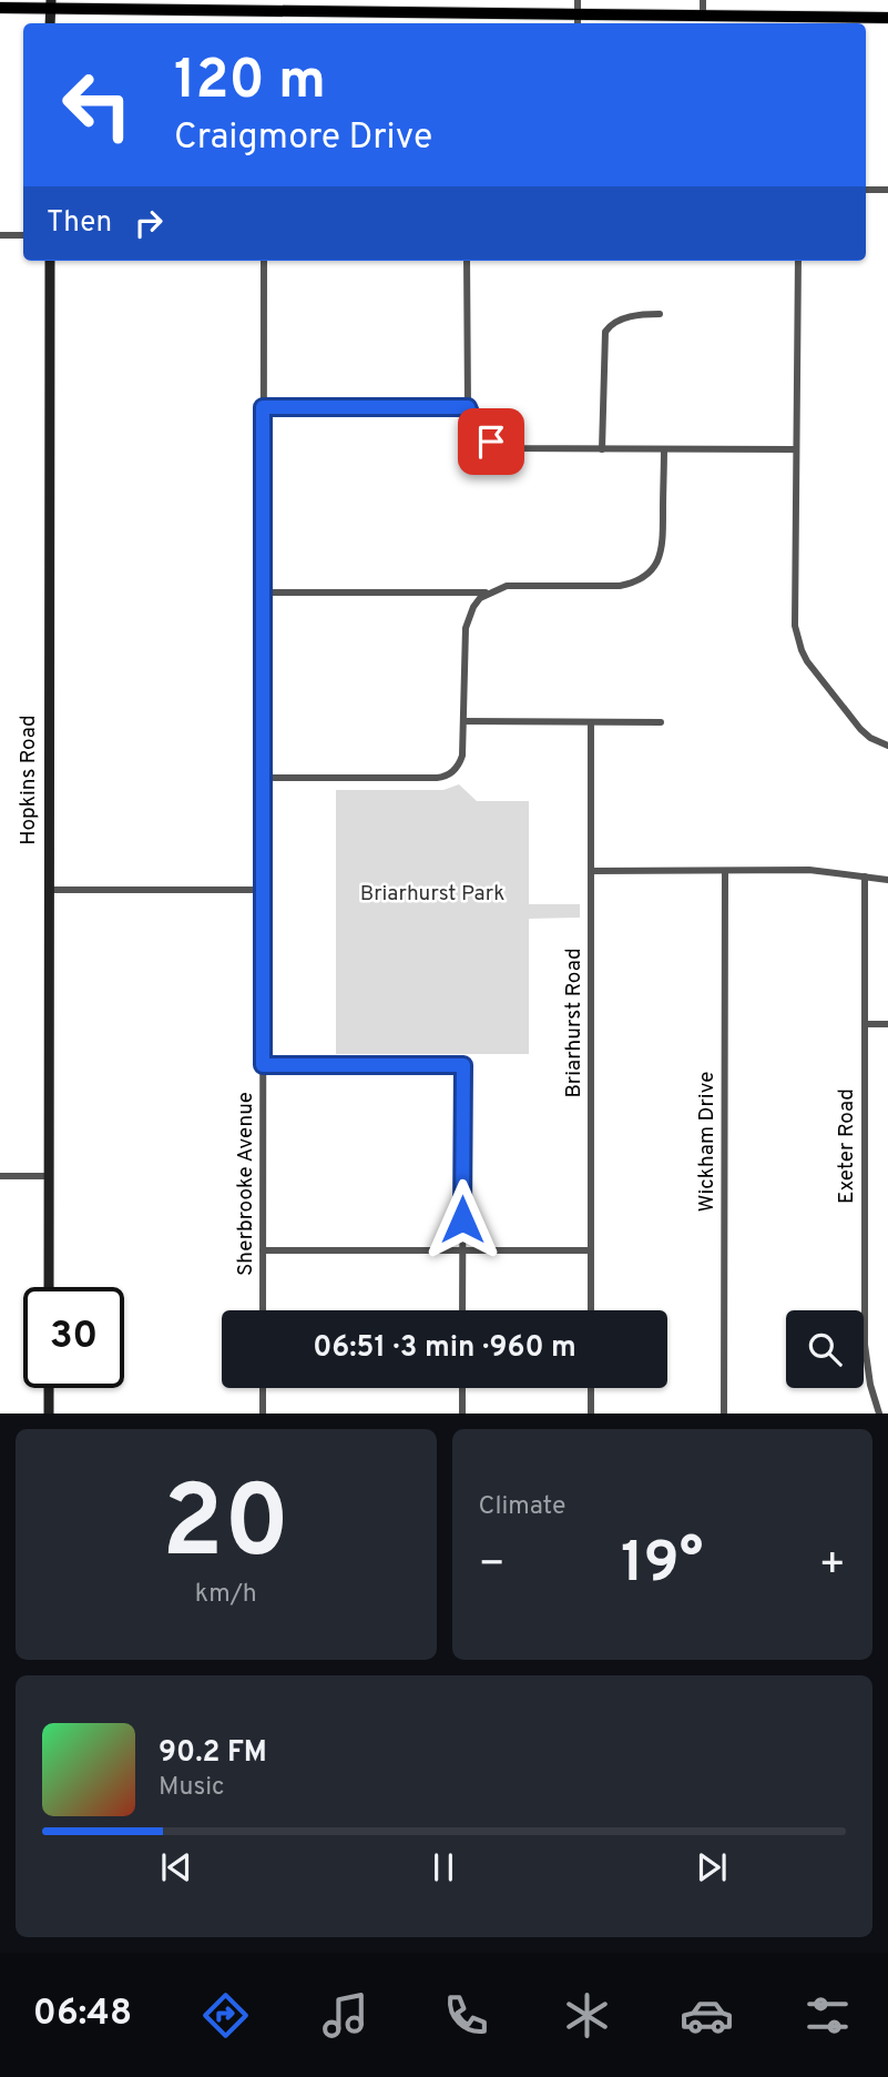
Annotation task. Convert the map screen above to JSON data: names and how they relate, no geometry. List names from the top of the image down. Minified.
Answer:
{"streets":{"street":["Hopkins Road","Briarhurst Road","Wickham Drive","Exeter Road","Sherbrooke Avenue"]},"parks":["Briarhurst Park"],"page":{"turn":["120 m","Craigmore Drive"],"then":"Then","limit":"30","trip":"06:51 · 3 min · 960 m","tile":[["20","km/h"],"Climate"],"heat":["−","19°","+"],"song":["90.2 FM","Music"],"tabs":"06:48"}}
